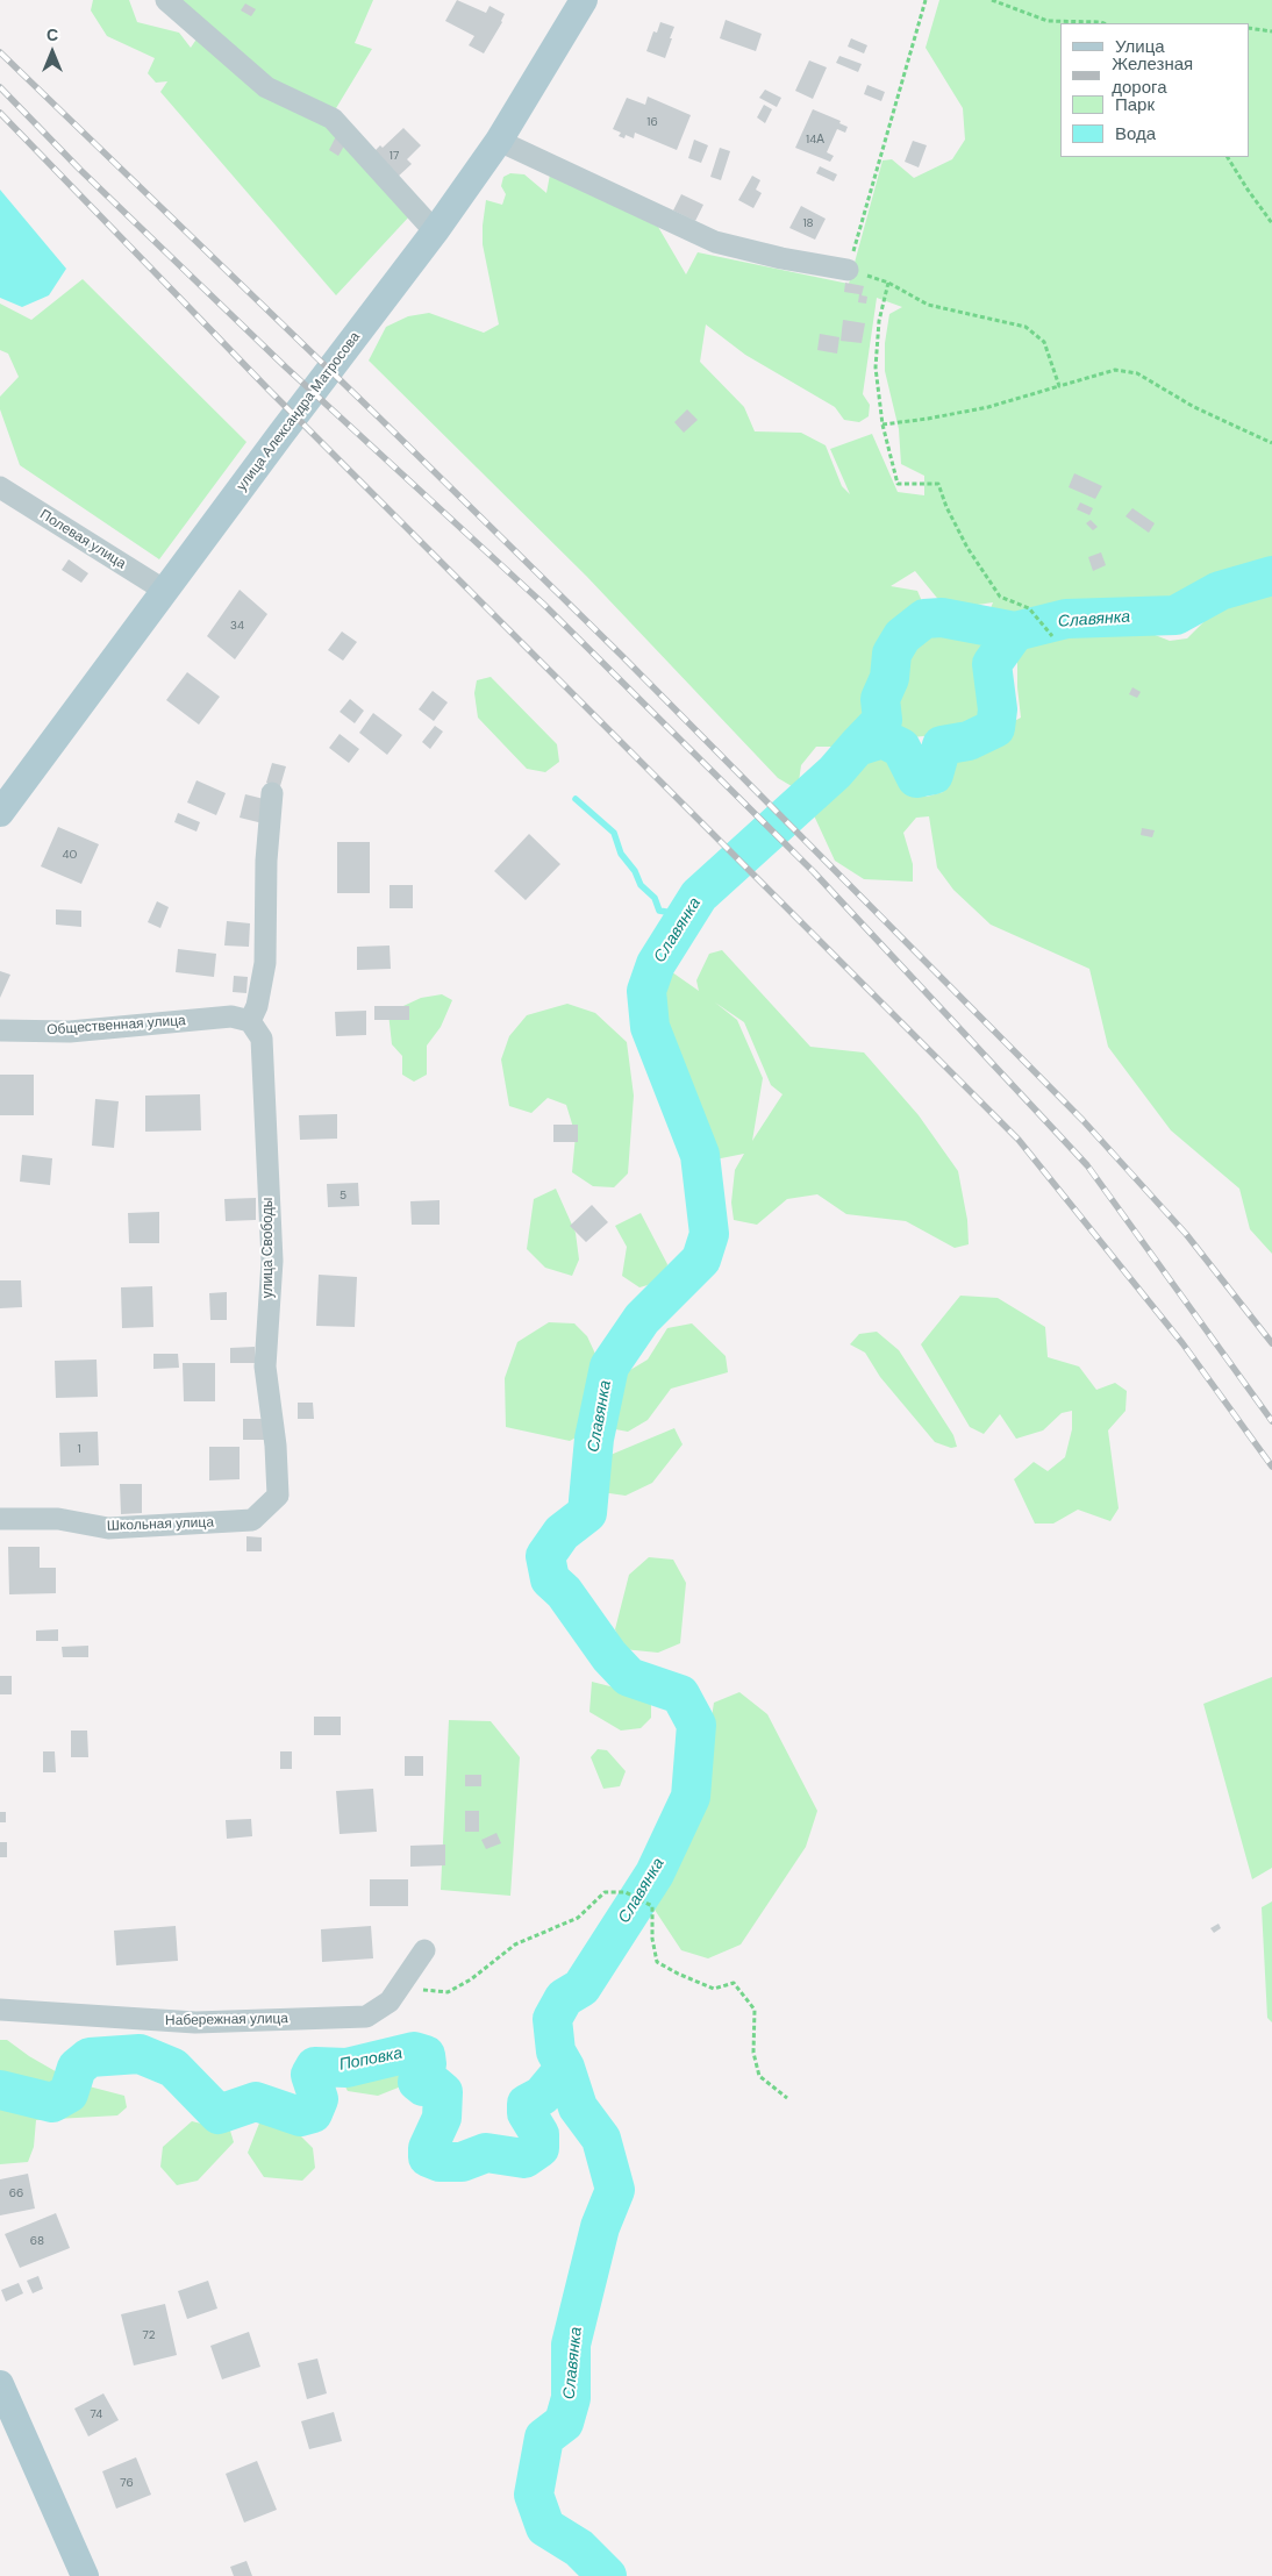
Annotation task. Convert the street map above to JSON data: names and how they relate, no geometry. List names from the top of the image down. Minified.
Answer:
{"streets":{"main road":["улица Александра Матросова"],"street":["Полевая улица","Общественная улица","улица Свободы","Школьная улица","Набережная улица"]},"crossings":[["улица Александра Матросова","Полевая улица"],["Общественная улица","улица Свободы"],["улица Свободы","Школьная улица"]],"water":["Славянка","Поповка"],"house_numbers":["16","14А","17","18","34","40","5","1","66","68","72","74","76"],"legend":["Улица","Железная дорога","Парк","Вода"],"north":"top"}
